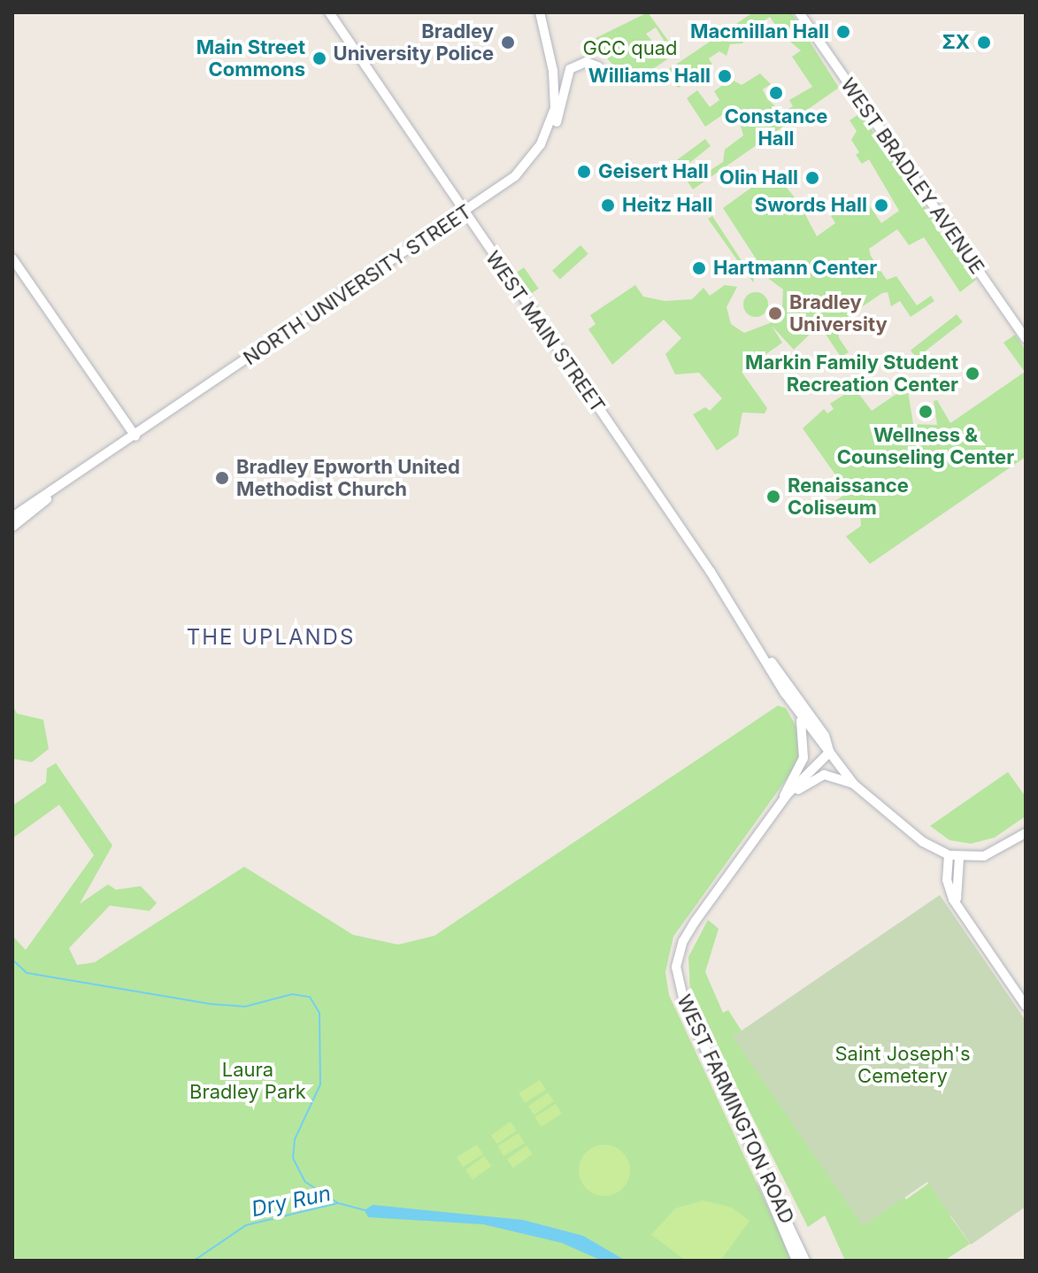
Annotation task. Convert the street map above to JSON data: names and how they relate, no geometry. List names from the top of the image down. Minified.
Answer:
{"streets":{"main road":["WEST BRADLEY AVENUE","NORTH UNIVERSITY STREET","WEST MAIN STREET","WEST FARMINGTON ROAD"]},"crossings":[["NORTH UNIVERSITY STREET","WEST MAIN STREET"],["WEST MAIN STREET","WEST FARMINGTON ROAD"]],"districts":["THE UPLANDS"],"water":["Dry Run"],"parks":["GCC quad","Saint Joseph's Cemetery","Laura Bradley Park"],"places":["Macmillan Hall","Bradley University Police","ΣΧ","Main Street Commons","Williams Hall","Constance Hall","Geisert Hall","Olin Hall","Heitz Hall","Swords Hall","Hartmann Center","Bradley University","Markin Family Student Recreation Center","Wellness & Counseling Center","Bradley Epworth United Methodist Church","Renaissance Coliseum"]}
